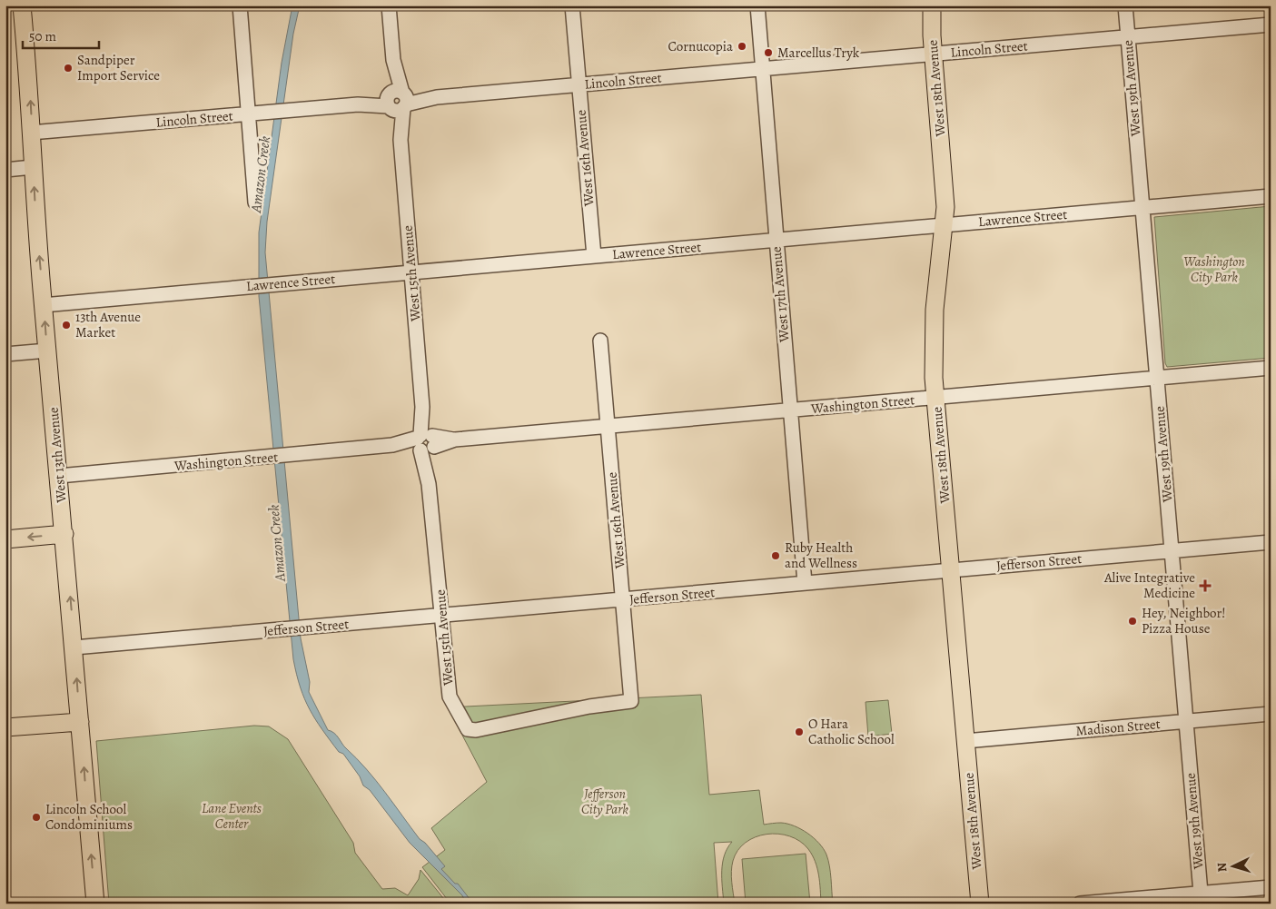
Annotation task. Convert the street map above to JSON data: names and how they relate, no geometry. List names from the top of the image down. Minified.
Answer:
{"streets":{"main road":["West 18th Avenue","West 13th Avenue"],"street":["Lincoln Street","West 19th Avenue","West 16th Avenue","Lawrence Street","West 15th Avenue","West 17th Avenue","Washington Street","Jefferson Street","Madison Street"]},"crossings":[["Lincoln Street","West 18th Avenue"],["Lincoln Street","West 19th Avenue"],["Lincoln Street","West 16th Avenue"],["Lincoln Street","West 15th Avenue"],["Lincoln Street","West 17th Avenue"],["Lincoln Street","West 13th Avenue"],["West 18th Avenue","Lawrence Street"],["West 18th Avenue","Washington Street"],["West 18th Avenue","Jefferson Street"],["West 18th Avenue","Madison Street"],["West 19th Avenue","Lawrence Street"],["West 19th Avenue","Washington Street"],["West 19th Avenue","Jefferson Street"],["West 19th Avenue","Madison Street"],["West 16th Avenue","Lawrence Street"],["West 16th Avenue","West 15th Avenue"],["West 16th Avenue","Washington Street"],["West 16th Avenue","Jefferson Street"],["Lawrence Street","West 15th Avenue"],["Lawrence Street","West 17th Avenue"],["Lawrence Street","West 13th Avenue"],["West 15th Avenue","Washington Street"],["West 15th Avenue","Jefferson Street"],["West 17th Avenue","Washington Street"],["West 17th Avenue","Jefferson Street"],["Washington Street","West 13th Avenue"],["West 13th Avenue","Jefferson Street"]],"one_way":["West 13th Avenue"],"water":["Amazon Creek"],"parks":["Washington City Park","Jefferson City Park","Lane Events Center"],"places":{"other":["Cornucopia","Marcellus Tryk","Sandpiper Import Service","13th Avenue Market","Ruby Health and Wellness","Hey, Neighbor! Pizza House","O Hara Catholic School","Lincoln School Condominiums"],"health":["Alive Integrative Medicine"]},"scale_bar":"50 m","north":"left"}
